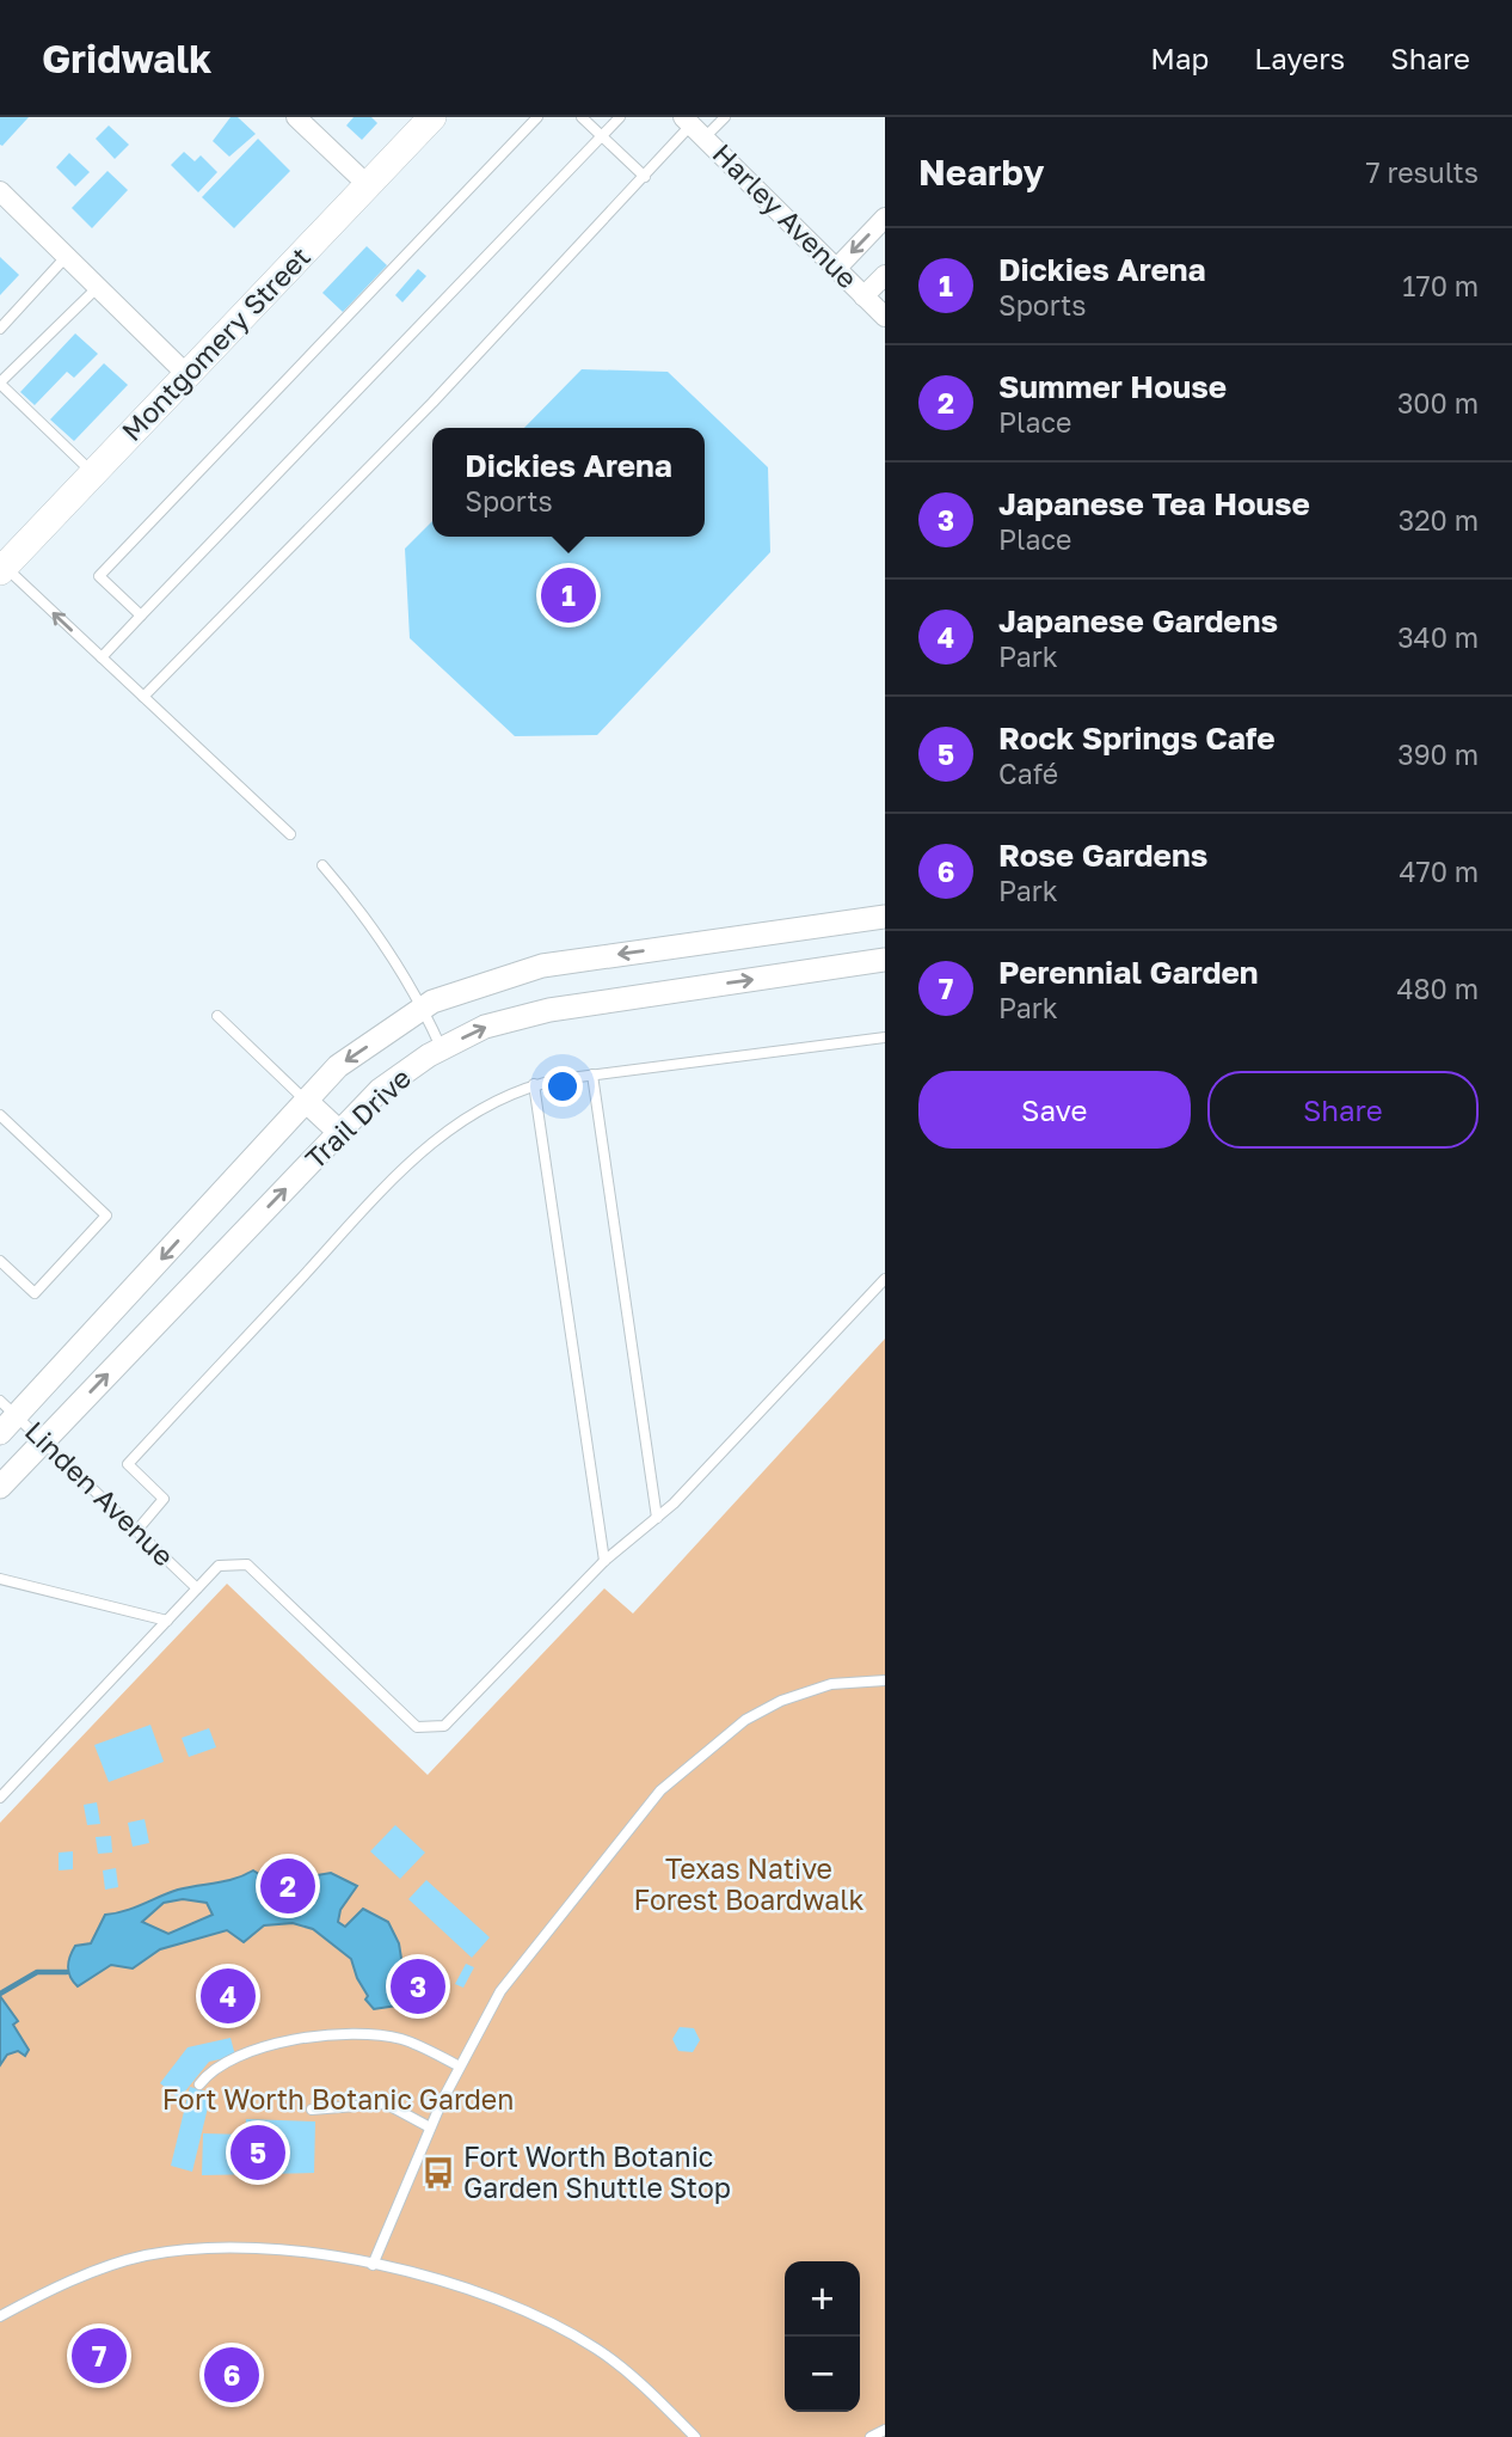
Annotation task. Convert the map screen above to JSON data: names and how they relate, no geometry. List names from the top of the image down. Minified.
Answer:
{"streets":{"main road":["Montgomery Street"],"street":["Harley Avenue","Trail Drive"],"lane":["Linden Avenue"]},"crossings":[["Trail Drive","Linden Avenue"]],"parks":["Texas Native Forest Boardwalk","Fort Worth Botanic Garden"],"places":{"bus stop":["Fort Worth Botanic Garden Shuttle Stop"]},"page":{"header":"Gridwalk","nav":["Map","Layers","Share"],"heading":["Nearby","7 results"],"list":[{"mark":"1","name":"Dickies Arena","note":"Sports","value":"170 m"},{"mark":"2","name":"Summer House","note":"Place","value":"300 m"},{"mark":"3","name":"Japanese Tea House","note":"Place","value":"320 m"},{"mark":"4","name":"Japanese Gardens","note":"Park","value":"340 m"},{"mark":"5","name":"Rock Springs Cafe","note":"Café","value":"390 m"},{"mark":"6","name":"Rose Gardens","note":"Park","value":"470 m"},{"mark":"7","name":"Perennial Garden","note":"Park","value":"480 m"}],"popup":["Dickies Arena","Sports"],"pins":["1","2","3","4","5","7","6"],"buttons":["Save","Share"],"map_buttons":["+","−"]}}
